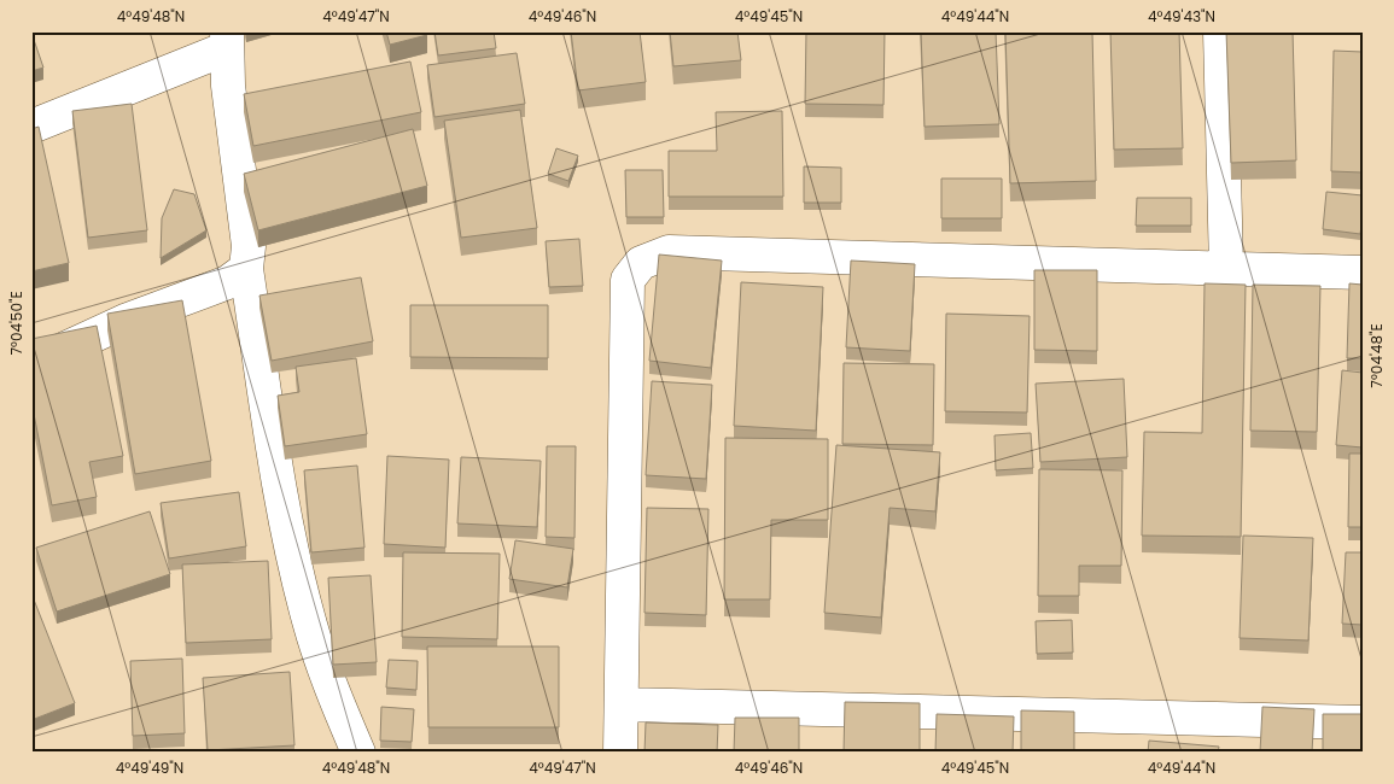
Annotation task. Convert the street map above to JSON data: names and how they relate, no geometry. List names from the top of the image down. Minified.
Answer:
{"coordinates":["4°49'48\"N","4°49'47\"N","4°49'46\"N","4°49'45\"N","4°49'44\"N","4°49'43\"N","7°04'50\"E","7°04'48\"E","4°49'49\"N"]}
